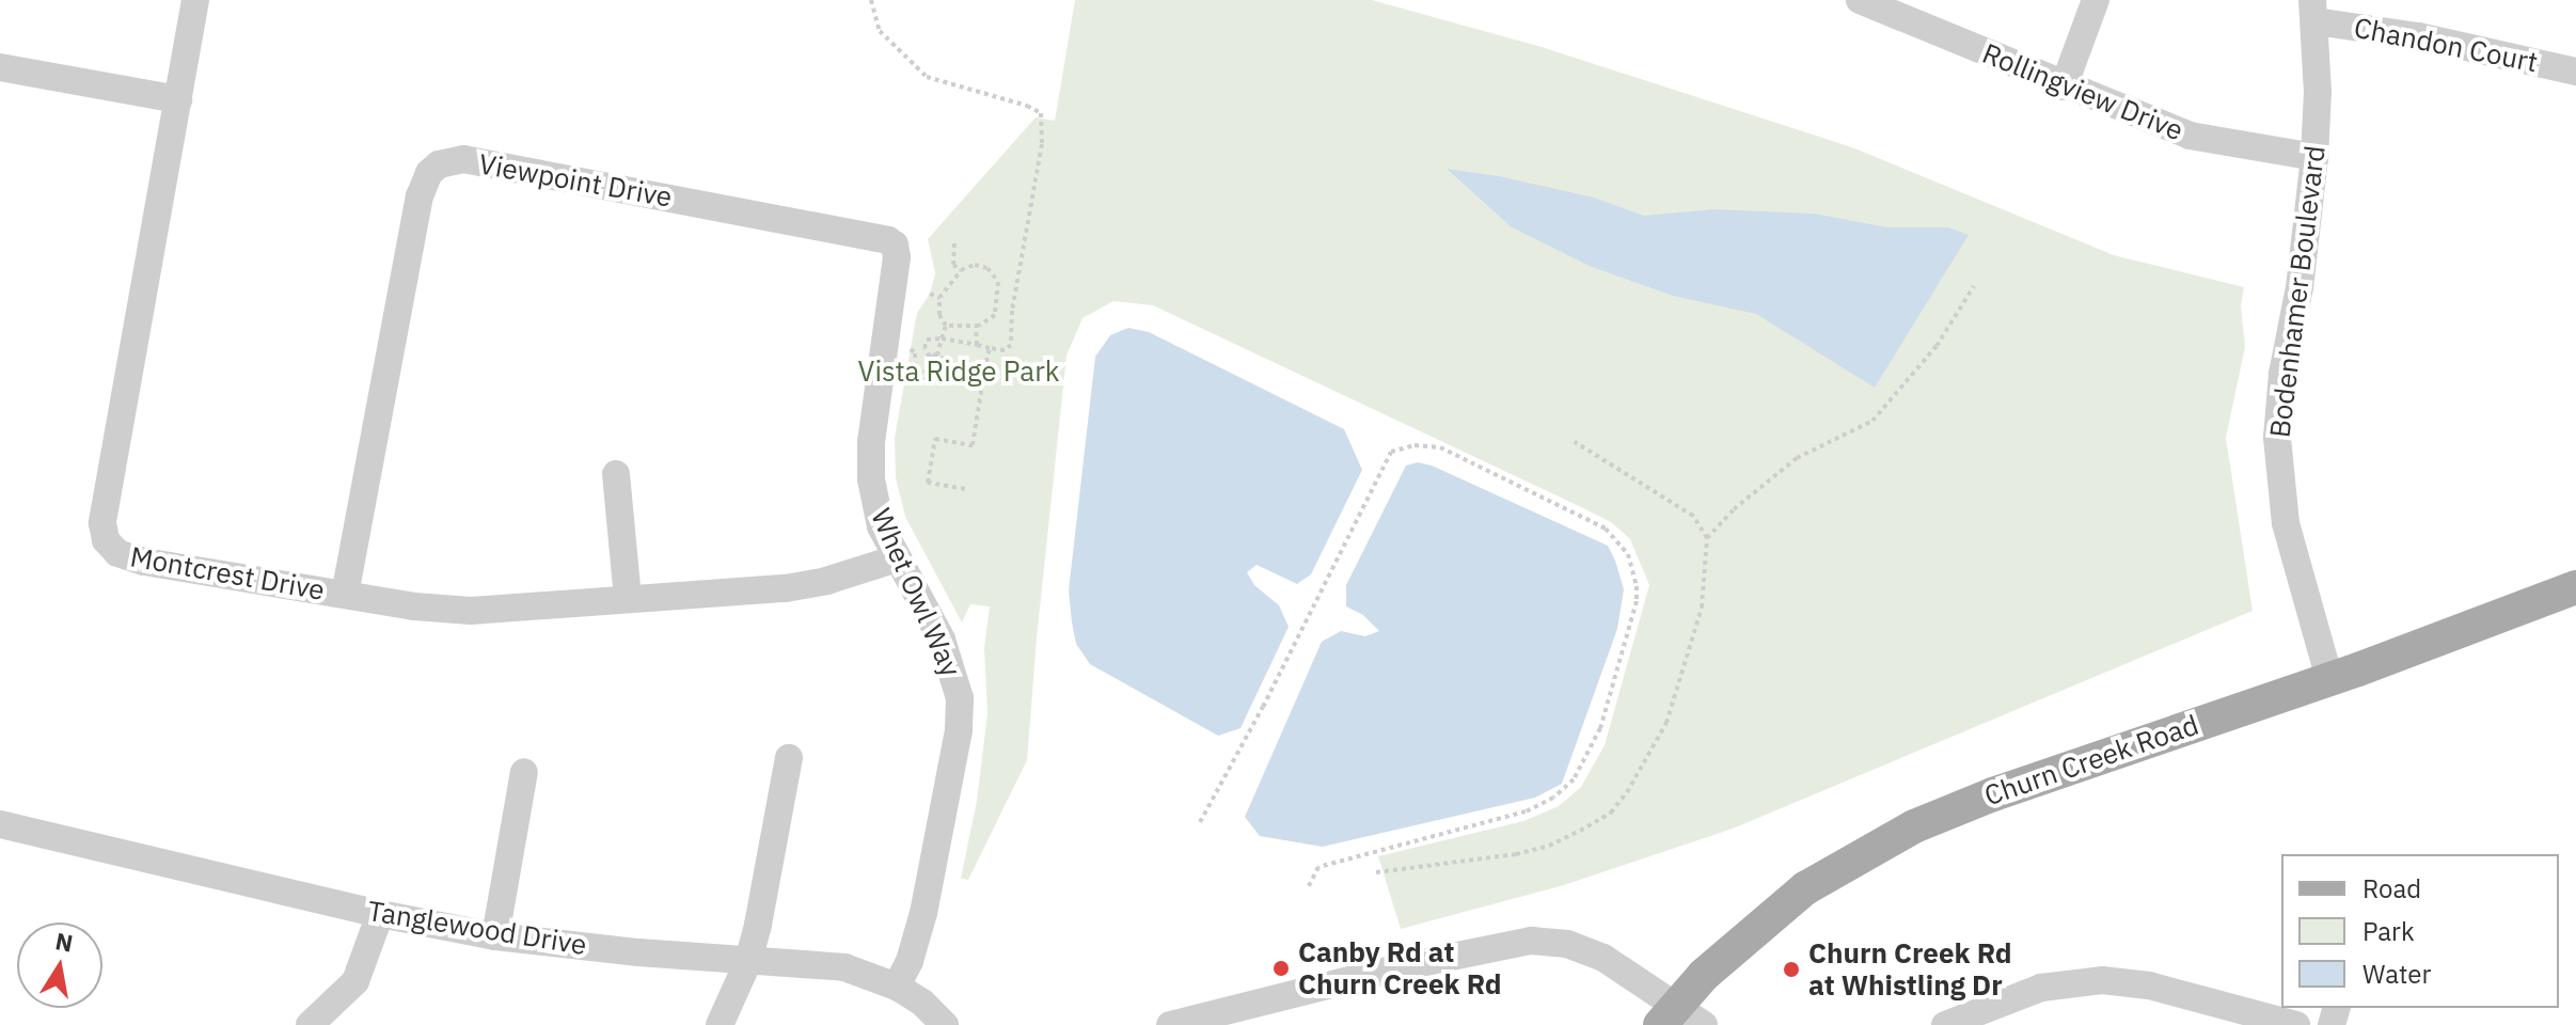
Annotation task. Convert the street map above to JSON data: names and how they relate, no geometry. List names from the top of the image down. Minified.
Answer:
{"streets":{"main road":["Churn Creek Road"],"street":["Chandon Court","Rollingview Drive","Viewpoint Drive","Bodenhamer Boulevard","Montcrest Drive","Whet Owl Way","Tanglewood Drive"]},"crossings":[["Chandon Court","Bodenhamer Boulevard"],["Rollingview Drive","Bodenhamer Boulevard"],["Viewpoint Drive","Montcrest Drive"],["Viewpoint Drive","Whet Owl Way"],["Bodenhamer Boulevard","Churn Creek Road"],["Montcrest Drive","Whet Owl Way"],["Whet Owl Way","Tanglewood Drive"]],"parks":["Vista Ridge Park"],"places":["Canby Rd at Churn Creek Rd","Churn Creek Rd at Whistling Dr"],"legend":["Road","Park","Water"],"north":"top"}
